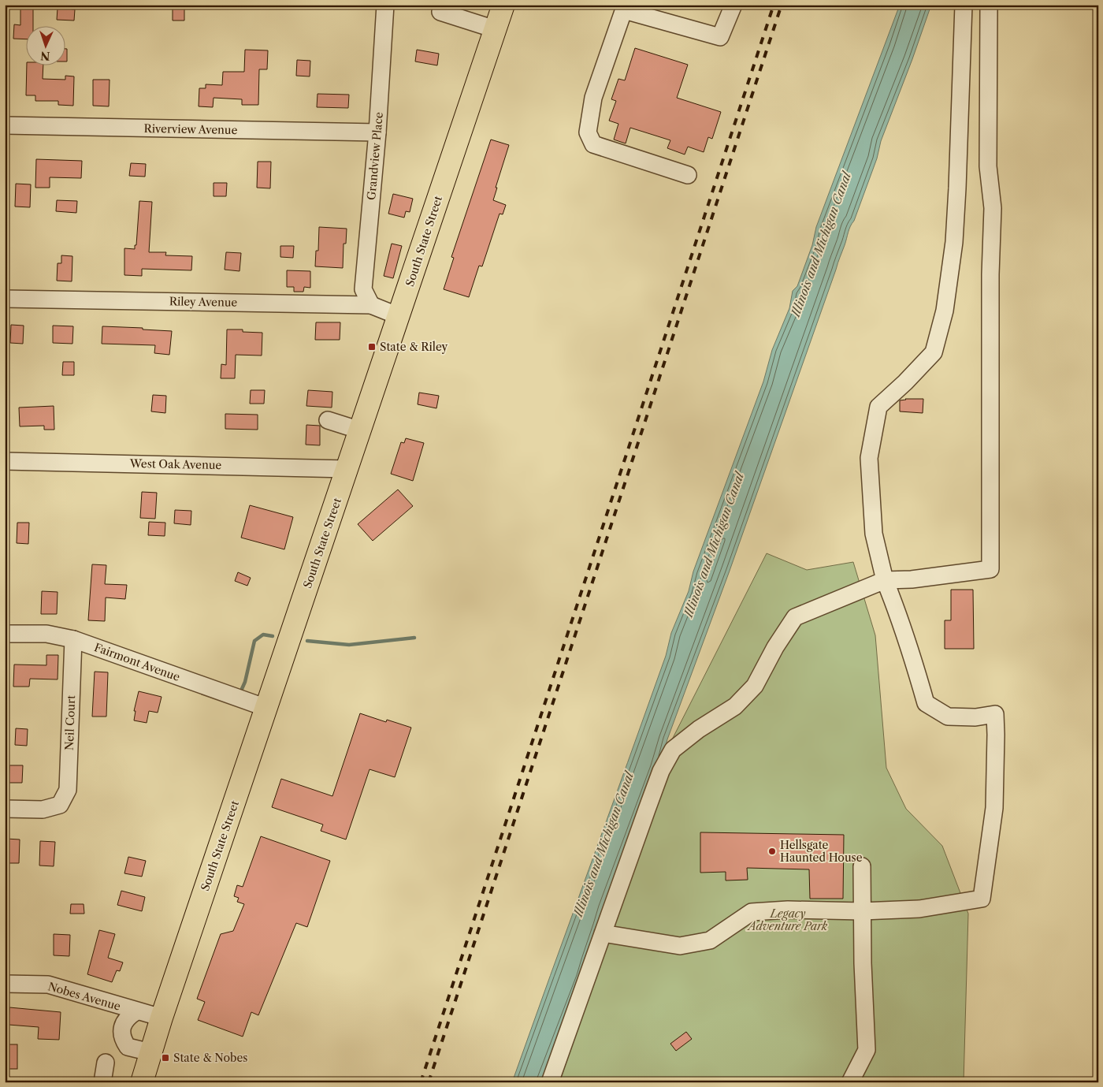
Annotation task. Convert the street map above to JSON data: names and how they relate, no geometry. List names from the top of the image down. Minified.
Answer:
{"streets":{"main road":["South State Street"],"street":["Riverview Avenue","Grandview Place","Riley Avenue","West Oak Avenue","Fairmont Avenue","Neil Court","Nobes Avenue"]},"crossings":[["Riverview Avenue","Grandview Place"],["Grandview Place","Riley Avenue"],["South State Street","Riley Avenue"],["South State Street","West Oak Avenue"],["South State Street","Fairmont Avenue"],["South State Street","Nobes Avenue"],["Fairmont Avenue","Neil Court"]],"water":["Illinois and Michigan Canal"],"parks":["Legacy Adventure Park"],"places":{"transit":["State & Riley","State & Nobes"],"other":["Hellsgate Haunted House"]},"north":"bottom"}
